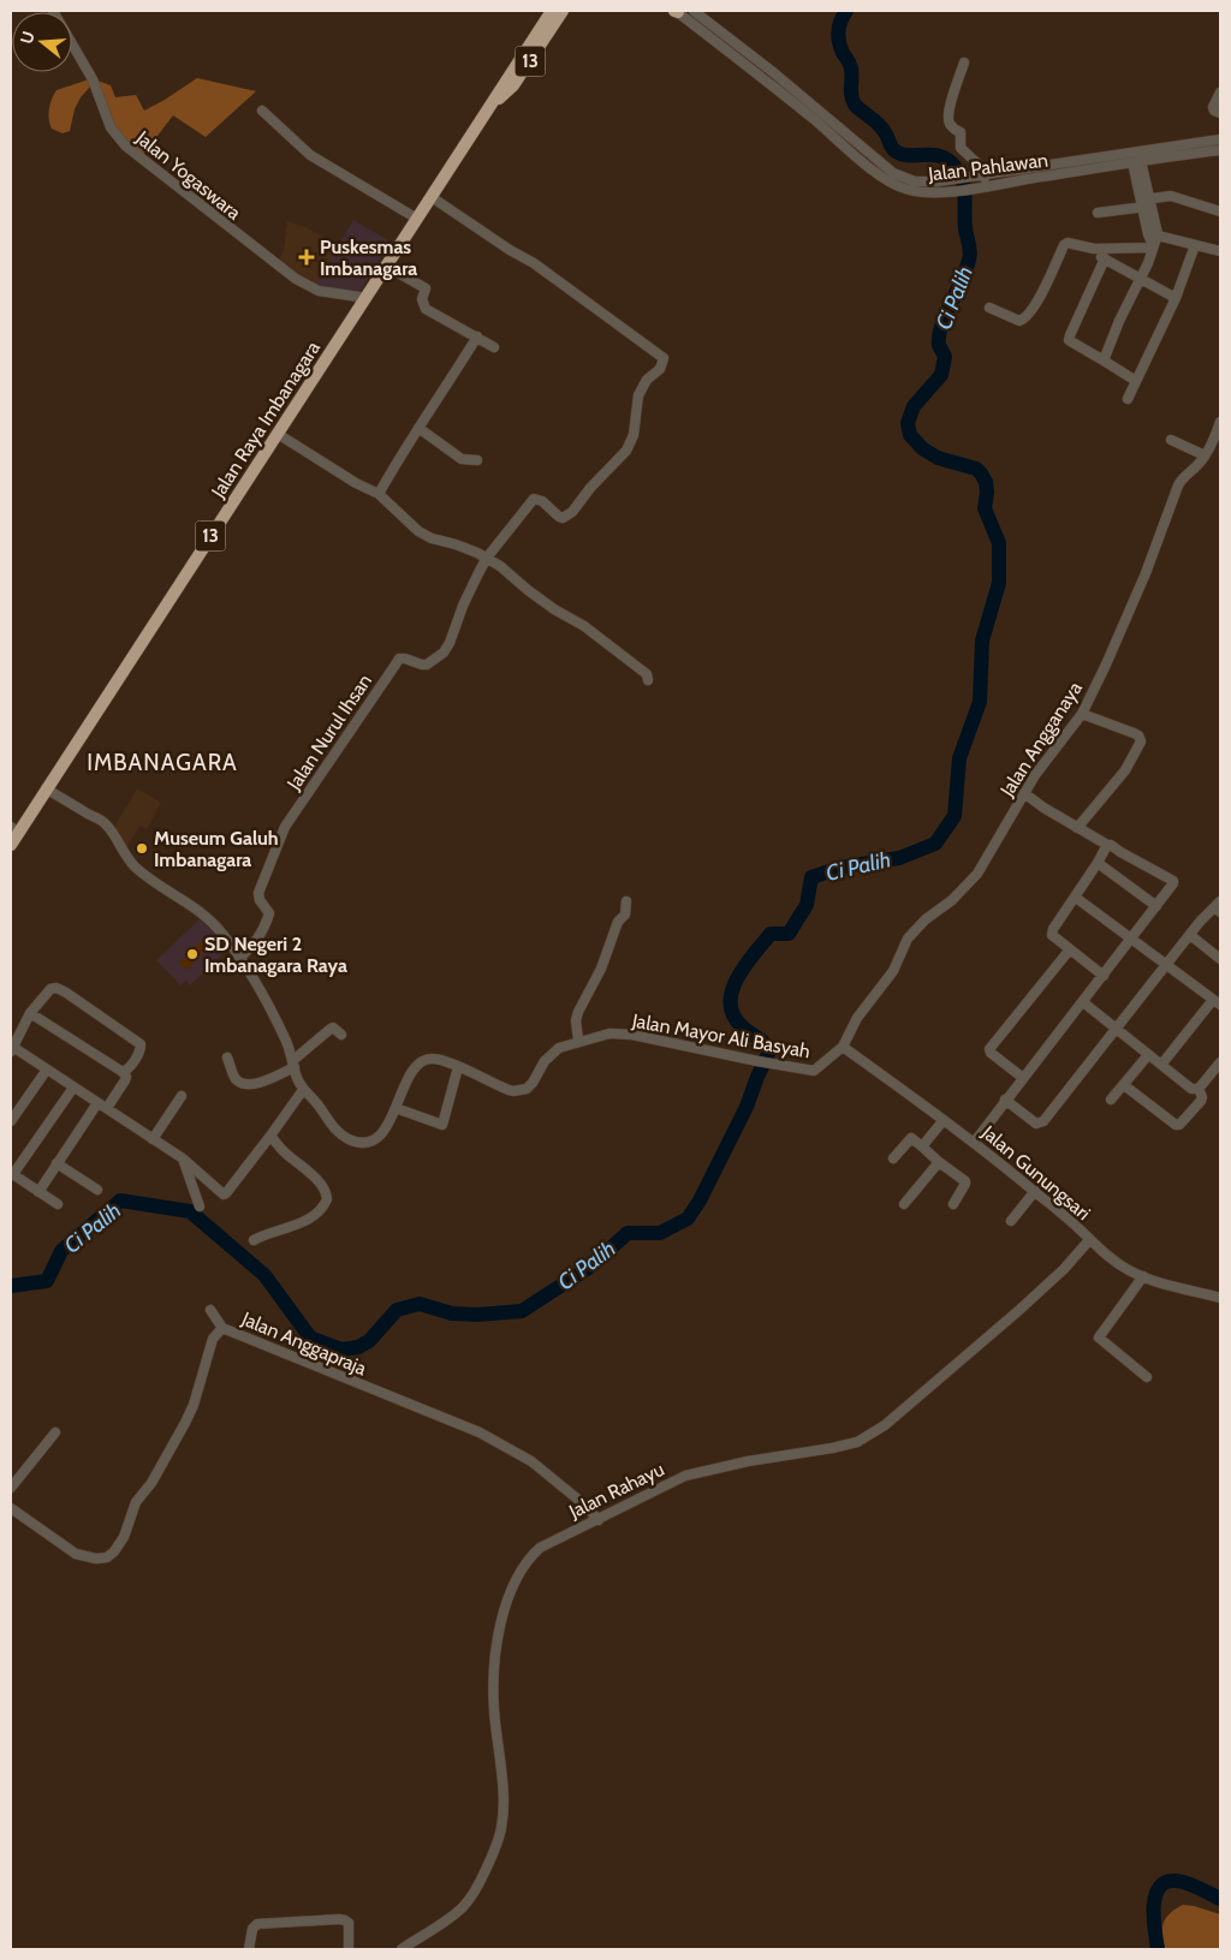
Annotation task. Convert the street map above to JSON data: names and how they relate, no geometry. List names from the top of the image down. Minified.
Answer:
{"streets":{"highway":["13","Jalan Raya Imbanagara"],"street":["Jalan Pahlawan","Jalan Yogaswara","Jalan Nurul Ihsan","Jalan Angganaya","Jalan Mayor Ali Basyah","Jalan Gunungsari","Jalan Anggapraja","Jalan Rahayu"]},"crossings":[["Jalan Yogaswara","Jalan Raya Imbanagara"],["Jalan Raya Imbanagara","Jalan Mayor Ali Basyah"],["Jalan Nurul Ihsan","Jalan Mayor Ali Basyah"],["Jalan Angganaya","Jalan Mayor Ali Basyah"],["Jalan Angganaya","Jalan Gunungsari"],["Jalan Mayor Ali Basyah","Jalan Gunungsari"],["Jalan Gunungsari","Jalan Rahayu"],["Jalan Anggapraja","Jalan Rahayu"]],"districts":["IMBANAGARA"],"water":["Ci Palih"],"places":{"health":["Puskesmas Imbanagara"],"other":["Museum Galuh Imbanagara","SD Negeri 2 Imbanagara Raya"]},"north":"left"}
